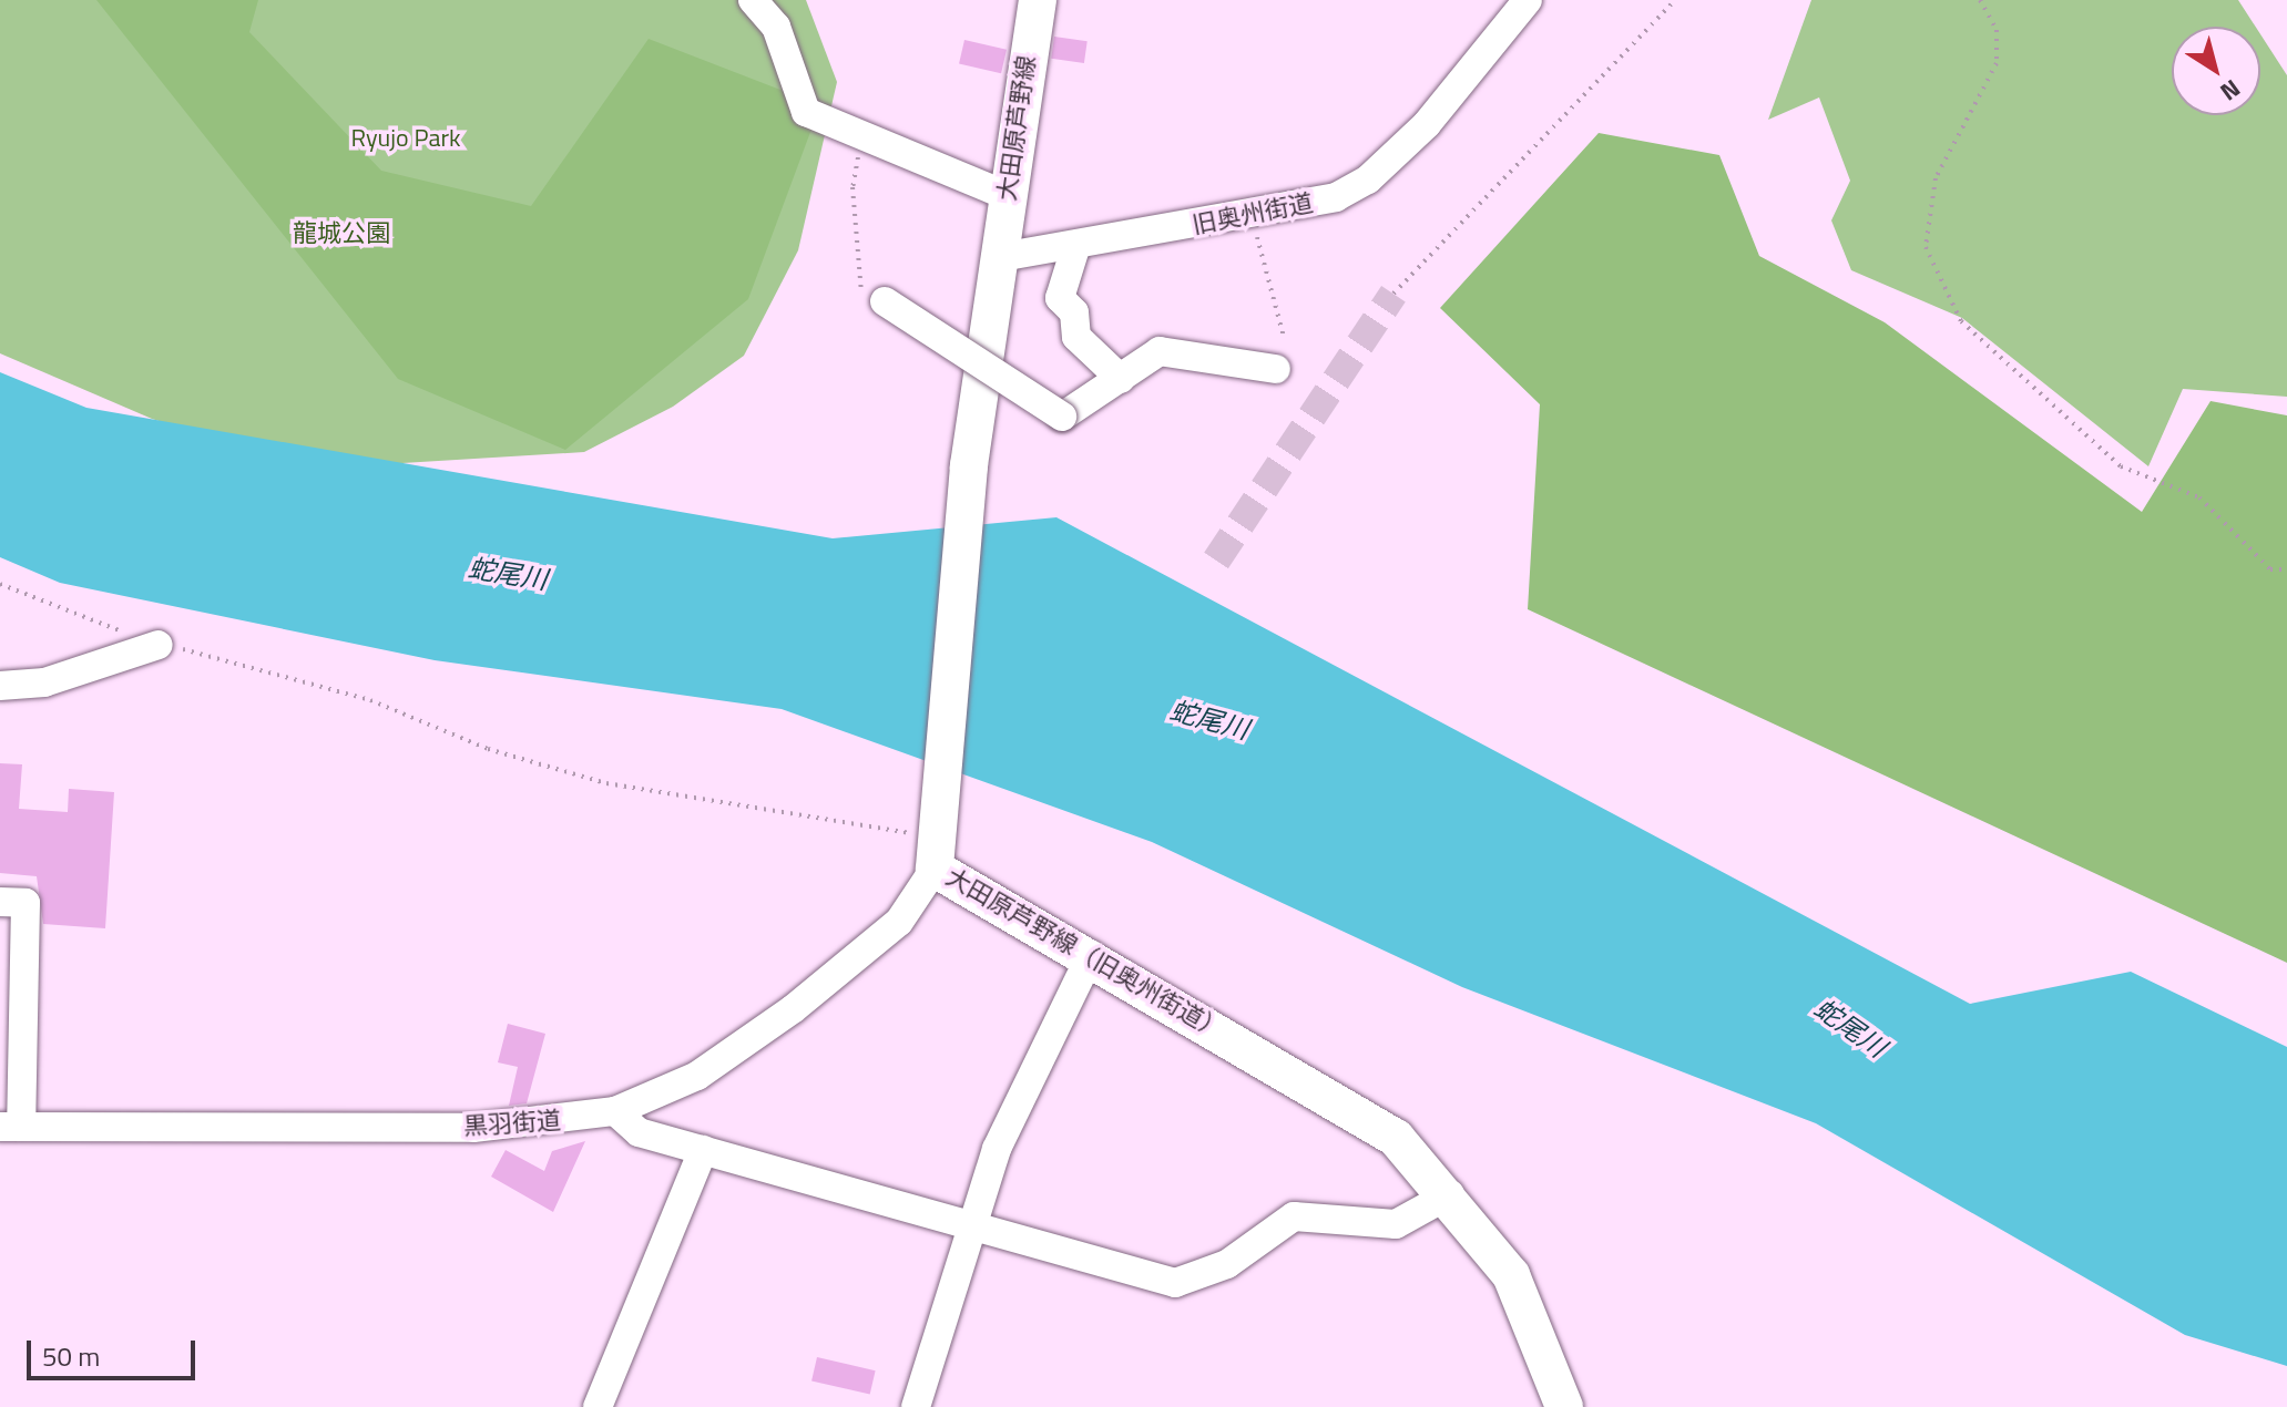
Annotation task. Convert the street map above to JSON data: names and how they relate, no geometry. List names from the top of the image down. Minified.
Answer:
{"streets":{"main road":["大田原芦野線","大田原芦野線（旧奥州街道）"],"street":["旧奥州街道","黒羽街道"]},"crossings":[["大田原芦野線","旧奥州街道"],["大田原芦野線（旧奥州街道）","黒羽街道"]],"water":["蛇尾川"],"parks":["Ryujo Park","龍城公園"],"scale_bar":"50 m","north":"bottom right"}
